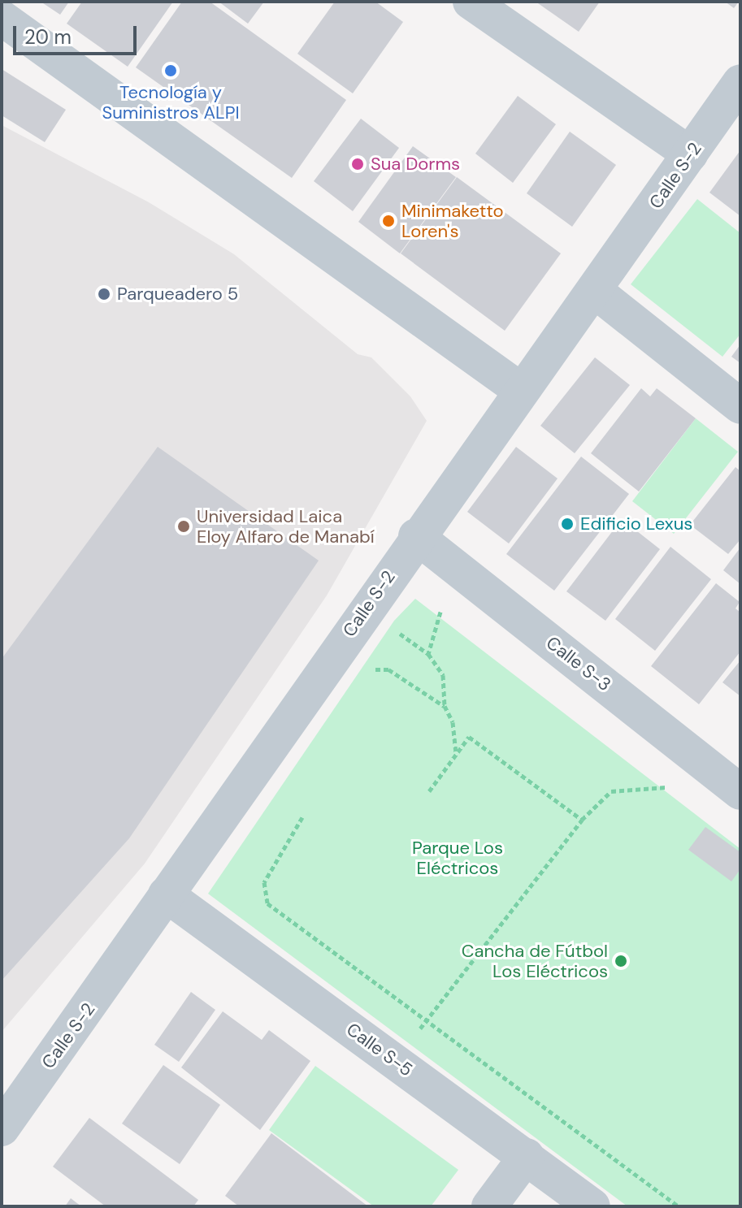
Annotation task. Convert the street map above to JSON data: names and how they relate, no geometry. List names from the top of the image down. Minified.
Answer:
{"streets":{"street":["Calle S-2","Calle S-3","Calle S-5"]},"crossings":[["Calle S-2","Calle S-3"],["Calle S-2","Calle S-5"]],"parks":["Parque Los Eléctricos"],"places":["Tecnología y Suministros ALPI","Sua Dorms","Minimaketto Loren's","Parqueadero 5","Edificio Lexus","Universidad Laica Eloy Alfaro de Manabí","Cancha de Fútbol Los Eléctricos"],"scale_bar":"20 m"}
